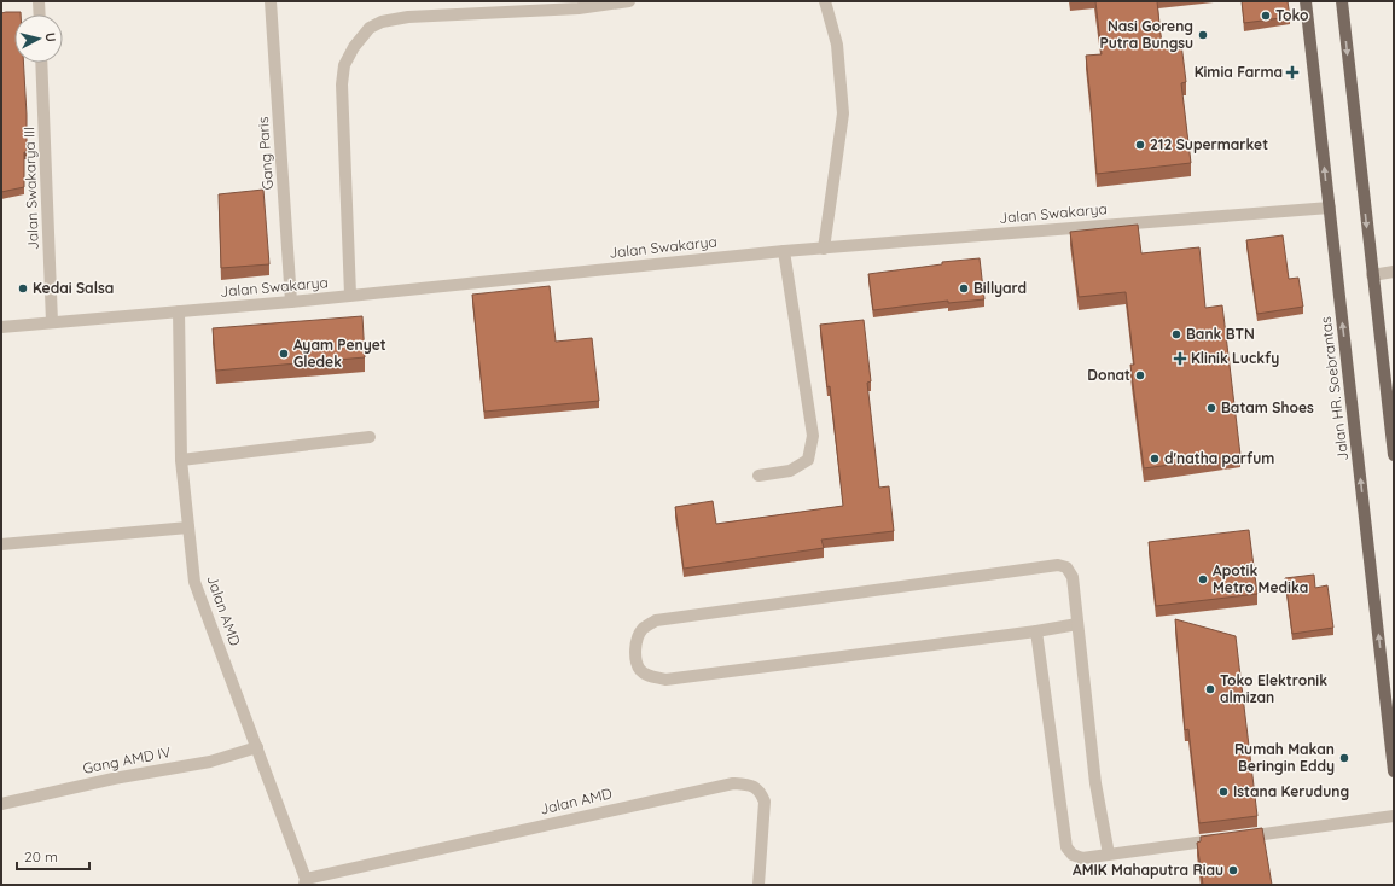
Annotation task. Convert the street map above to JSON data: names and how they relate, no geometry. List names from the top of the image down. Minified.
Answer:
{"streets":{"main road":["Jalan HR. Soebrantas"],"street":["Gang Paris","Jalan Swakarya III","Jalan Swakarya","Jalan AMD","Gang AMD IV"]},"crossings":[["Gang Paris","Jalan Swakarya"],["Jalan Swakarya III","Jalan Swakarya"],["Jalan Swakarya","Jalan HR. Soebrantas"],["Jalan Swakarya","Jalan AMD"],["Jalan AMD","Gang AMD IV"]],"places":{"other":["Toko","Nasi Goreng Putra Bungsu","212 Supermarket","Kedai Salsa","Billyard","Bank BTN","Ayam Penyet Gledek","Donat","Batam Shoes","d'natha parfum","Apotik Metro Medika","Toko Elektronik almizan","Rumah Makan Beringin Eddy","Istana Kerudung","AMIK Mahaputra Riau"],"health":["Kimia Farma","Klinik Luckfy"]},"scale_bar":"20 m","north":"right"}
